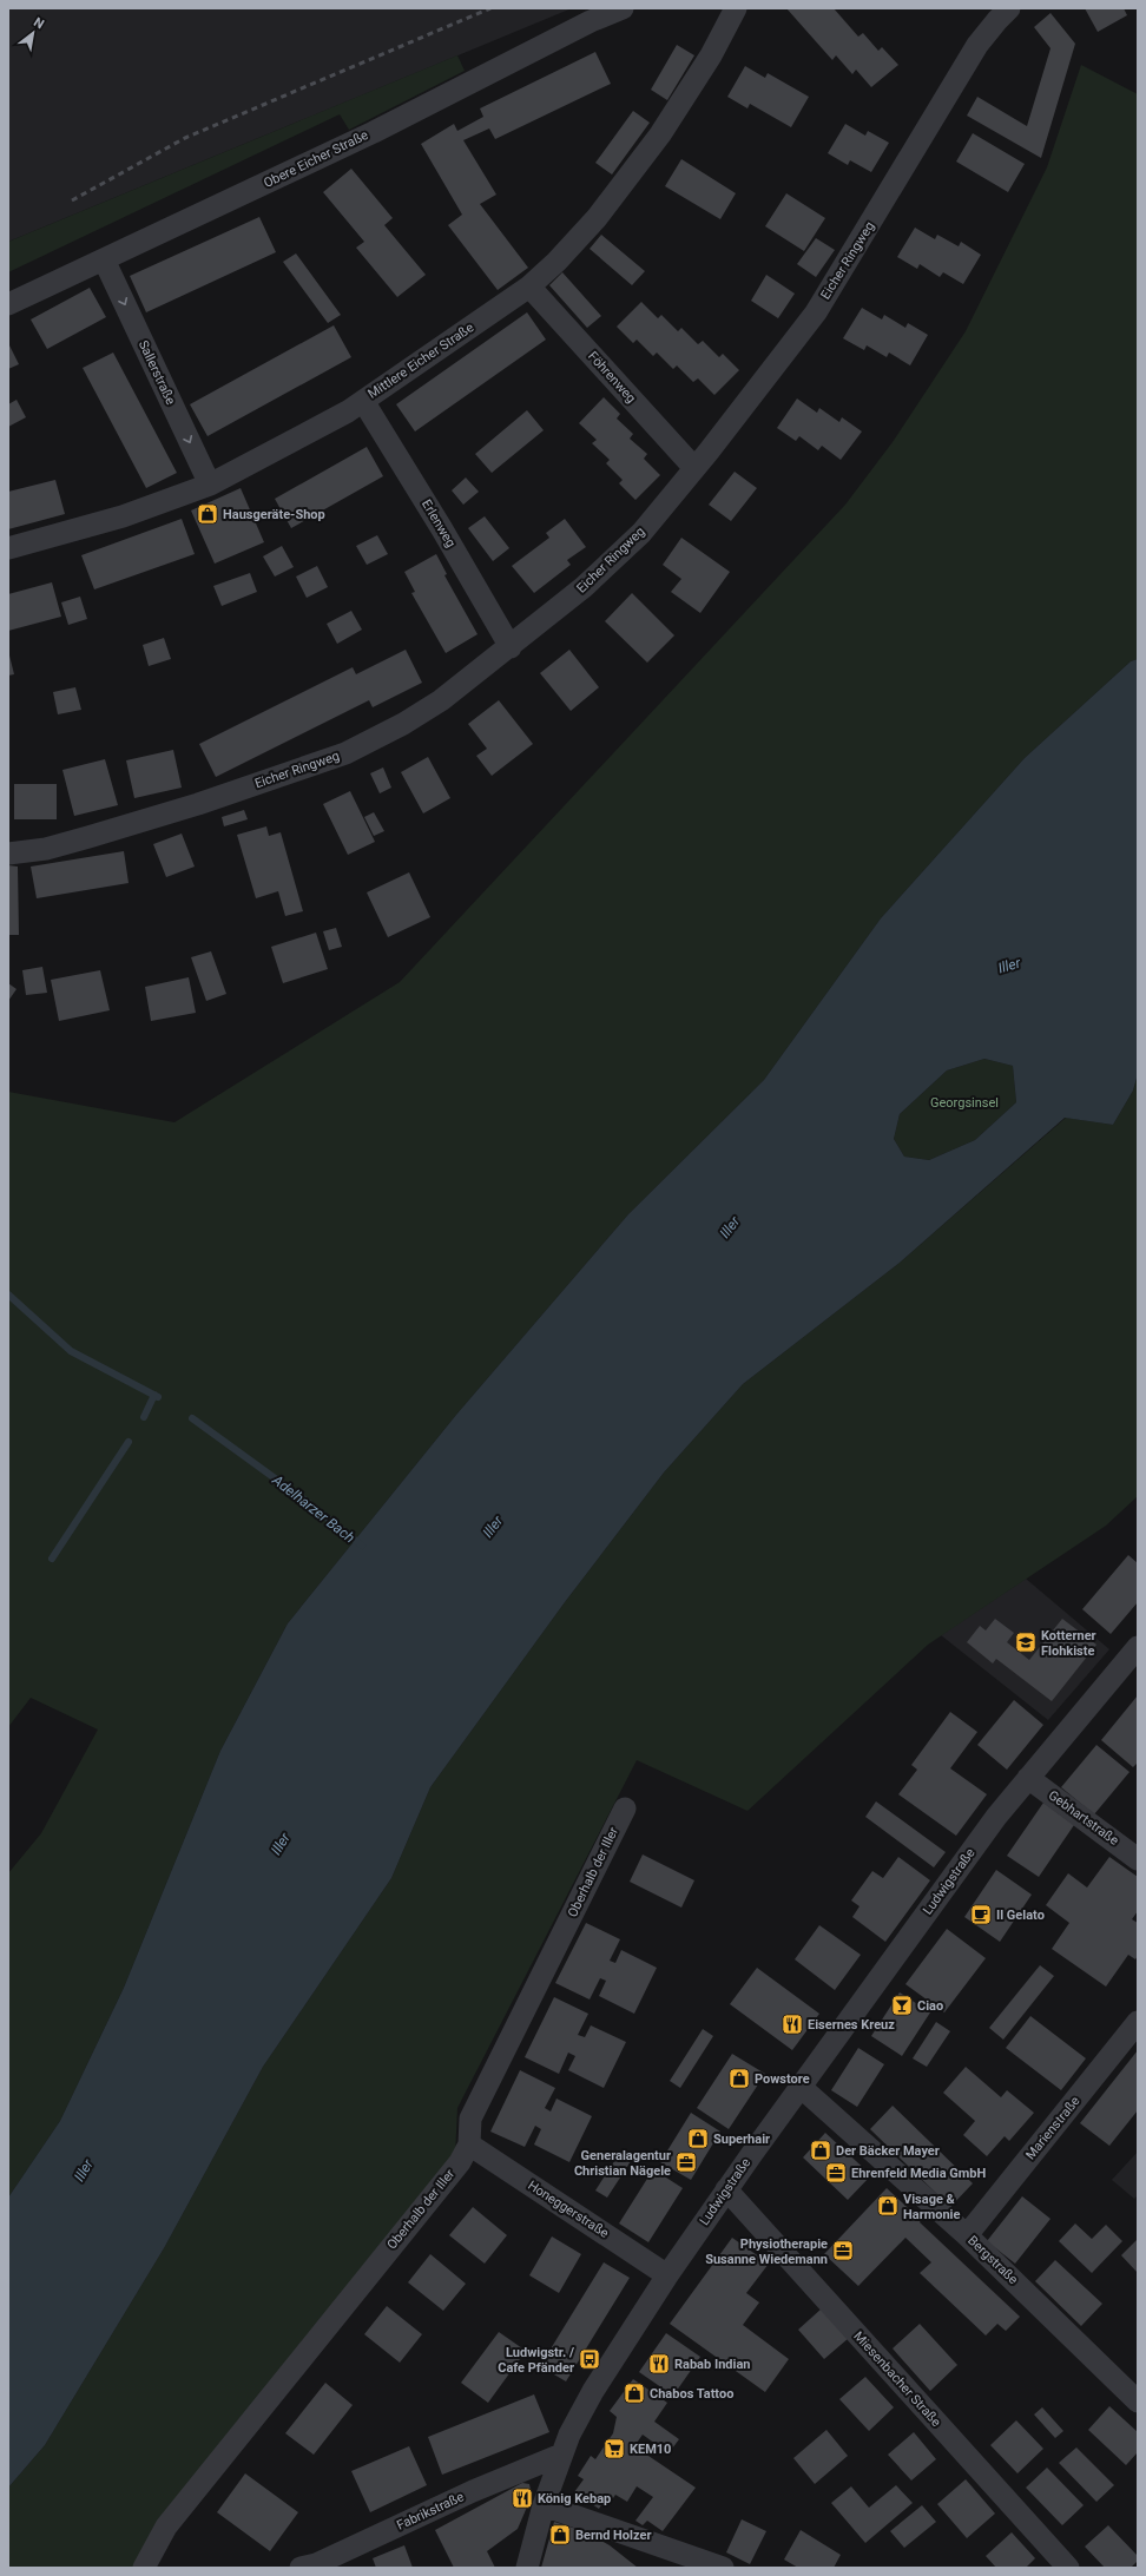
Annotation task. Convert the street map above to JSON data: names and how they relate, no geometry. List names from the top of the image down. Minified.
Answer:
{"streets":{"street":["Obere Eicher Straße","Eicher Ringweg","Mittlere Eicher Straße","Sallerstraße","Föhrenweg","Erlenweg","Gebhartstraße","Oberhalb der Iller","Ludwigstraße","Marienstraße","Honeggerstraße","Bergstraße","Miesenbacher Straße","Fabrikstraße"]},"crossings":[["Obere Eicher Straße","Sallerstraße"],["Eicher Ringweg","Föhrenweg"],["Eicher Ringweg","Erlenweg"],["Mittlere Eicher Straße","Sallerstraße"],["Mittlere Eicher Straße","Föhrenweg"],["Mittlere Eicher Straße","Erlenweg"],["Gebhartstraße","Ludwigstraße"],["Oberhalb der Iller","Honeggerstraße"],["Ludwigstraße","Honeggerstraße"],["Ludwigstraße","Bergstraße"],["Ludwigstraße","Miesenbacher Straße"],["Ludwigstraße","Fabrikstraße"],["Marienstraße","Bergstraße"]],"one_way":["Sallerstraße"],"water":["Iller","Adelharzer Bach"],"parks":["Georgsinsel"],"places":{"shop":["Hausgeräte-Shop","Powstore","Superhair","Der Bäcker Mayer","Visage & Harmonie","Chabos Tattoo","Bernd Holzer"],"school or university":["Kotterner Flohkiste"],"cafe":["Il Gelato"],"bar":["Ciao"],"restaurant":["Eisernes Kreuz","Rabab Indian","König Kebap"],"office":["Generalagentur Christian Nägele","Ehrenfeld Media GmbH","Physiotherapie Susanne Wiedemann"],"bus stop":["Ludwigstr. / Cafe Pfänder"],"supermarket":["KEM10"]},"north":"top right"}
